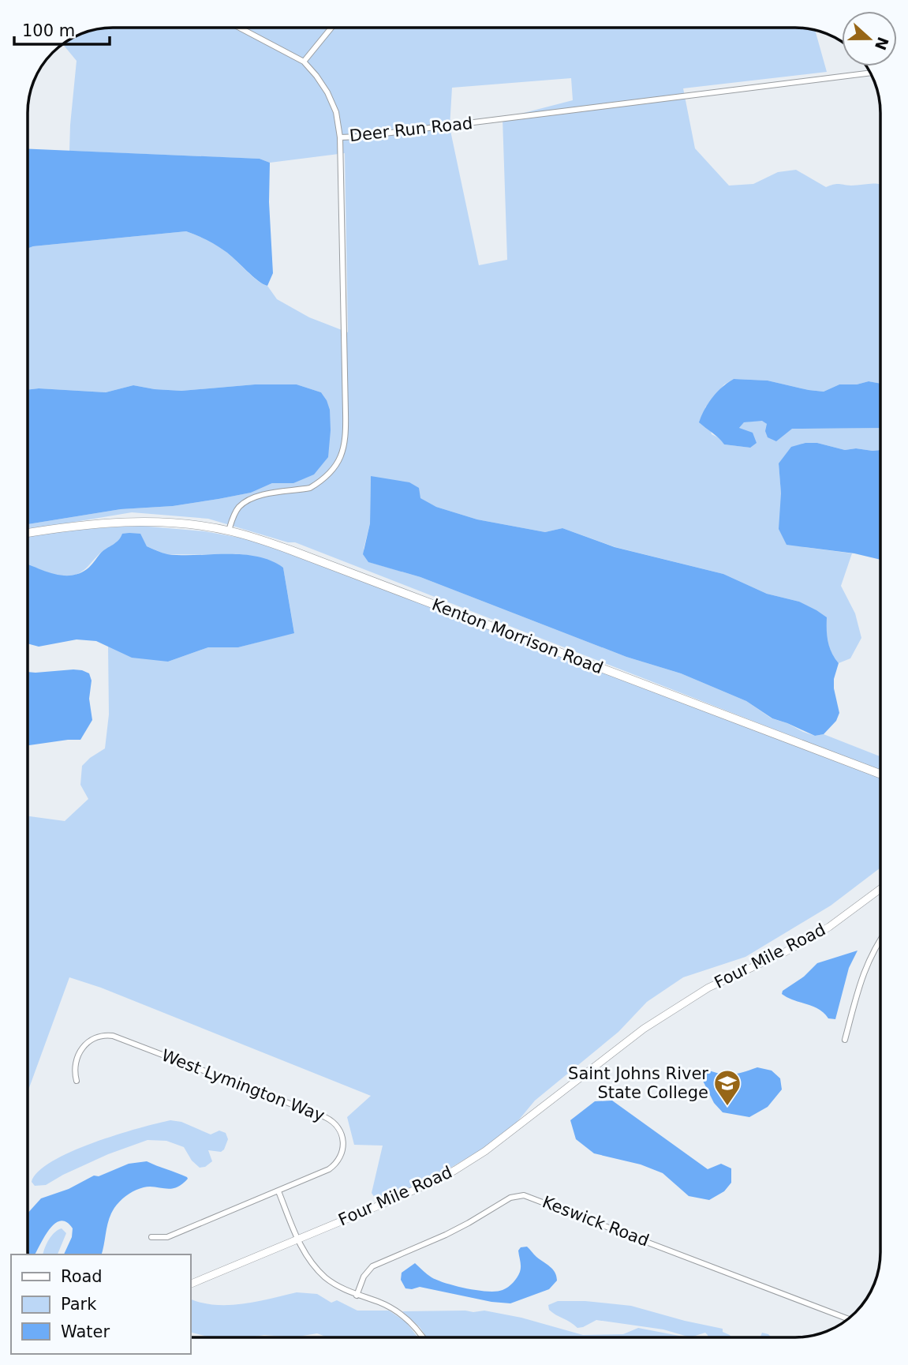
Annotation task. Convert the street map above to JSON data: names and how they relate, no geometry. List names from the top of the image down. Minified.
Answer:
{"streets":{"main road":["Kenton Morrison Road","Four Mile Road"],"street":["Deer Run Road","West Lymington Way","Keswick Road"]},"crossings":[["Deer Run Road","Kenton Morrison Road"]],"places":{"school or university":["Saint Johns River State College"]},"legend":["Road","Park","Water"],"scale_bar":"100 m","north":"right"}
